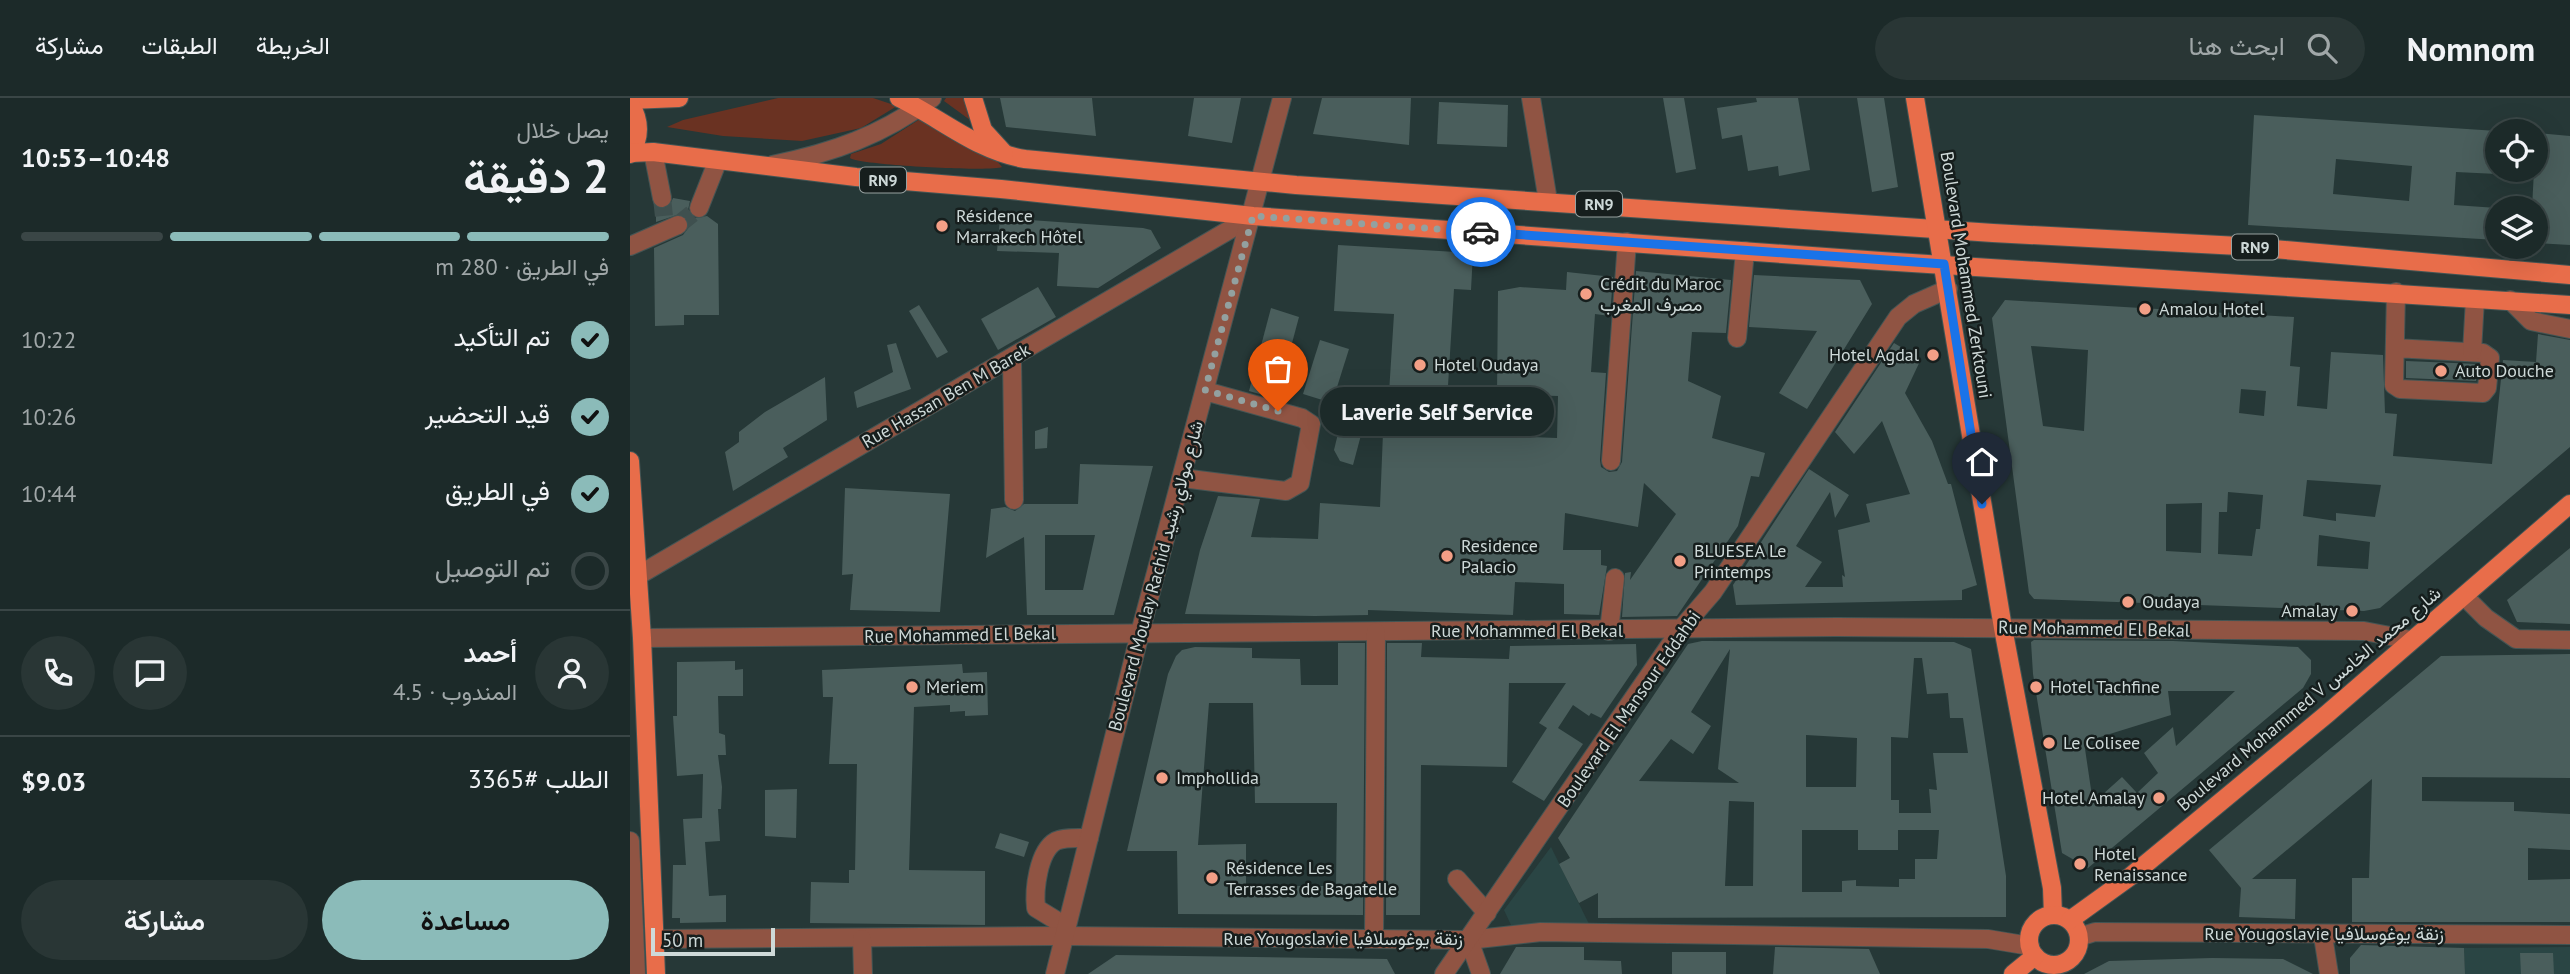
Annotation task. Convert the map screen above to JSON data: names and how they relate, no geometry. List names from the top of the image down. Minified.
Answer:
{"streets":{"main road":["RN9","Boulevard Mohammed Zerktouni","Boulevard Mohammed V شارع محمد الخامس"],"street":["Rue Hassan Ben M Barek","Boulevard Moulay Rachid شارع مولاي رشيد","Rue Mohammed El Bekal","Boulevard El Mansour Eddahbi","Rue Yougoslavie زنقة يوغوسلافيا"]},"crossings":[["RN9","Boulevard Mohammed Zerktouni"],["RN9","Rue Hassan Ben M Barek"],["RN9","Boulevard Moulay Rachid شارع مولاي رشيد"],["Boulevard Mohammed Zerktouni","Rue Mohammed El Bekal"],["Boulevard Mohammed Zerktouni","Boulevard Mohammed V شارع محمد الخامس"],["Boulevard Mohammed Zerktouni","Boulevard El Mansour Eddahbi"],["Boulevard Mohammed Zerktouni","Rue Yougoslavie زنقة يوغوسلافيا"],["Rue Hassan Ben M Barek","Boulevard Moulay Rachid شارع مولاي رشيد"],["Boulevard Moulay Rachid شارع مولاي رشيد","Rue Mohammed El Bekal"],["Boulevard Moulay Rachid شارع مولاي رشيد","Rue Yougoslavie زنقة يوغوسلافيا"],["Rue Mohammed El Bekal","Boulevard Mohammed V شارع محمد الخامس"],["Rue Mohammed El Bekal","Boulevard El Mansour Eddahbi"],["Boulevard Mohammed V شارع محمد الخامس","Rue Yougoslavie زنقة يوغوسلافيا"],["Boulevard El Mansour Eddahbi","Rue Yougoslavie زنقة يوغوسلافيا"]],"places":["Résidence Marrakech Hôtel","Crédit du Maroc مصرف المغرب","Amalou Hotel","Hotel Agdal","Hotel Oudaya","Auto Douche","Laverie Self Service","Residence Palacio","BLUESEA Le Printemps","Oudaya","Amalay","Meriem","Hotel Tachfine","Le Colisee","Imphollida","Hotel Amalay","Hotel Renaissance","Résidence Les Terrasses de Bagatelle"],"scale_bar":"50 m","page":{"header":"Nomnom","search":"ابحث هنا","nav":["الخريطة","الطبقات","مشاركة"],"heading":["2 دقيقة","يصل خلال","10:48–10:53"],"panel":["أحمد","المندوب · 4.5","الطلب #3365","$9.03"],"bar":"في الطريق · 280 m","list":[["تم التأكيد","10:22"],["قيد التحضير","10:26"],["في الطريق","10:44"],"تم التوصيل"],"bubble":"Laverie Self Service","buttons":["مساعدة","مشاركة"],"scale":"50 m"}}
